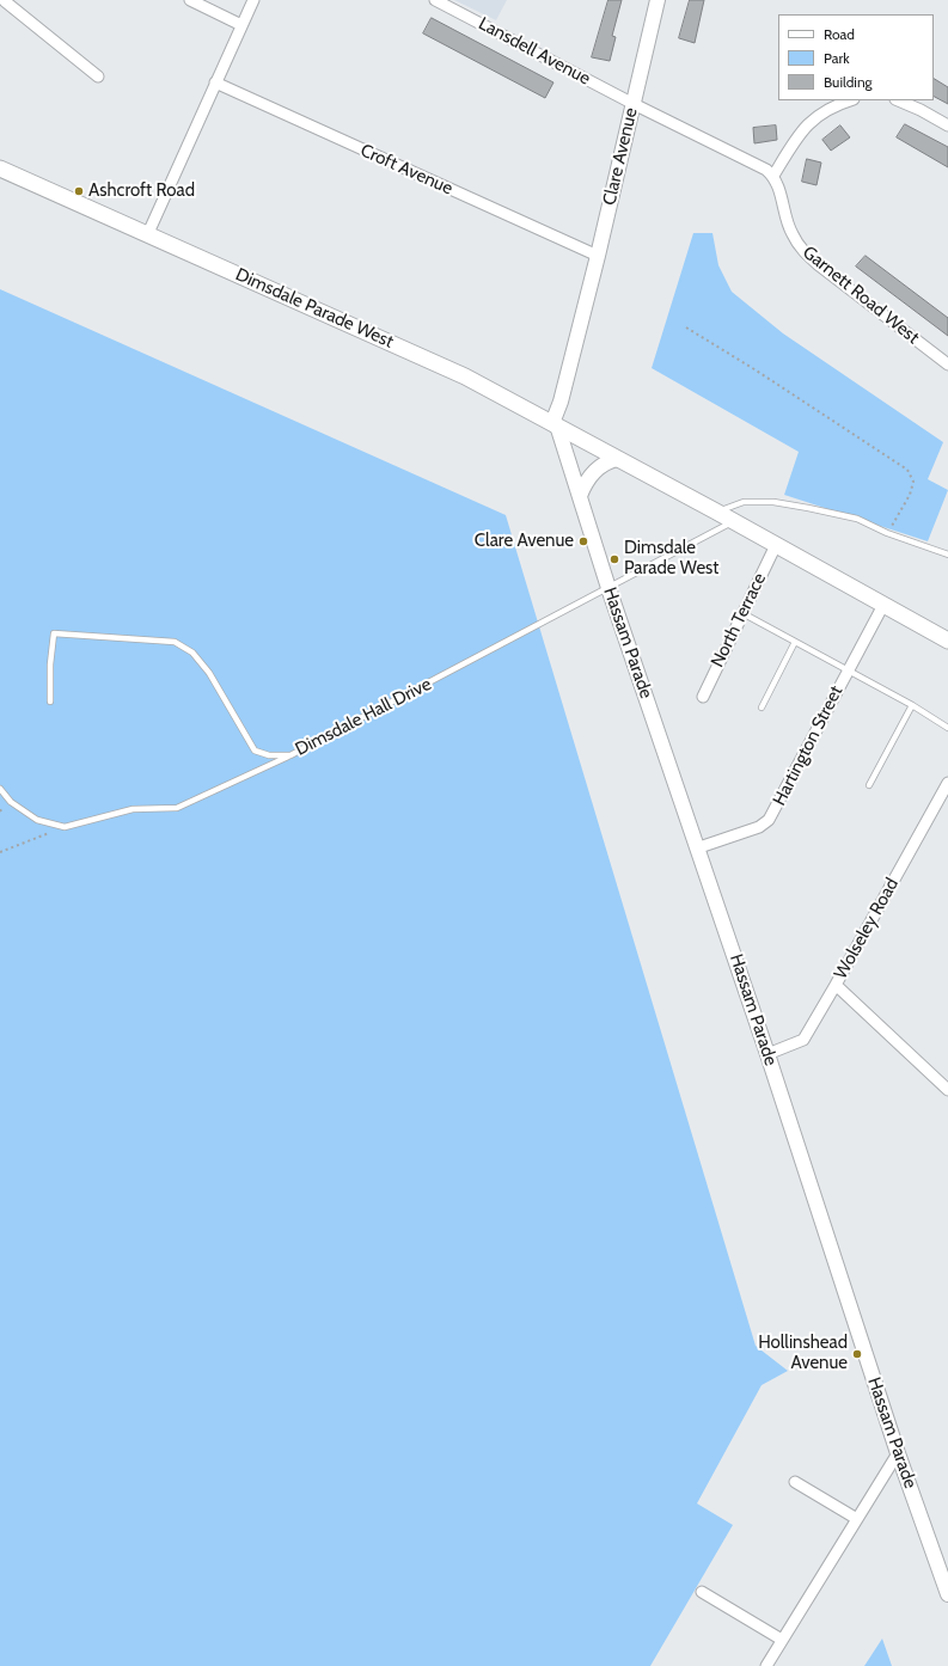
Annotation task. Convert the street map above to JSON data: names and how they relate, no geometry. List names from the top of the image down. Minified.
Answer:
{"streets":{"main road":["Dimsdale Parade West"],"street":["Lansdell Avenue","Clare Avenue","Croft Avenue","Garnett Road West","North Terrace","Hassam Parade","Hartington Street","Wolseley Road"],"lane":["Dimsdale Hall Drive"]},"crossings":[["Lansdell Avenue","Clare Avenue"],["Clare Avenue","Croft Avenue"],["Clare Avenue","Dimsdale Parade West"],["Clare Avenue","Hassam Parade"],["Dimsdale Parade West","North Terrace"],["Dimsdale Parade West","Hassam Parade"],["Dimsdale Parade West","Dimsdale Hall Drive"],["Dimsdale Parade West","Hartington Street"],["Hassam Parade","Dimsdale Hall Drive"],["Hassam Parade","Hartington Street"],["Hassam Parade","Wolseley Road"]],"places":["Ashcroft Road","Clare Avenue","Dimsdale Parade West","Hollinshead Avenue"],"legend":["Road","Park","Building"]}
